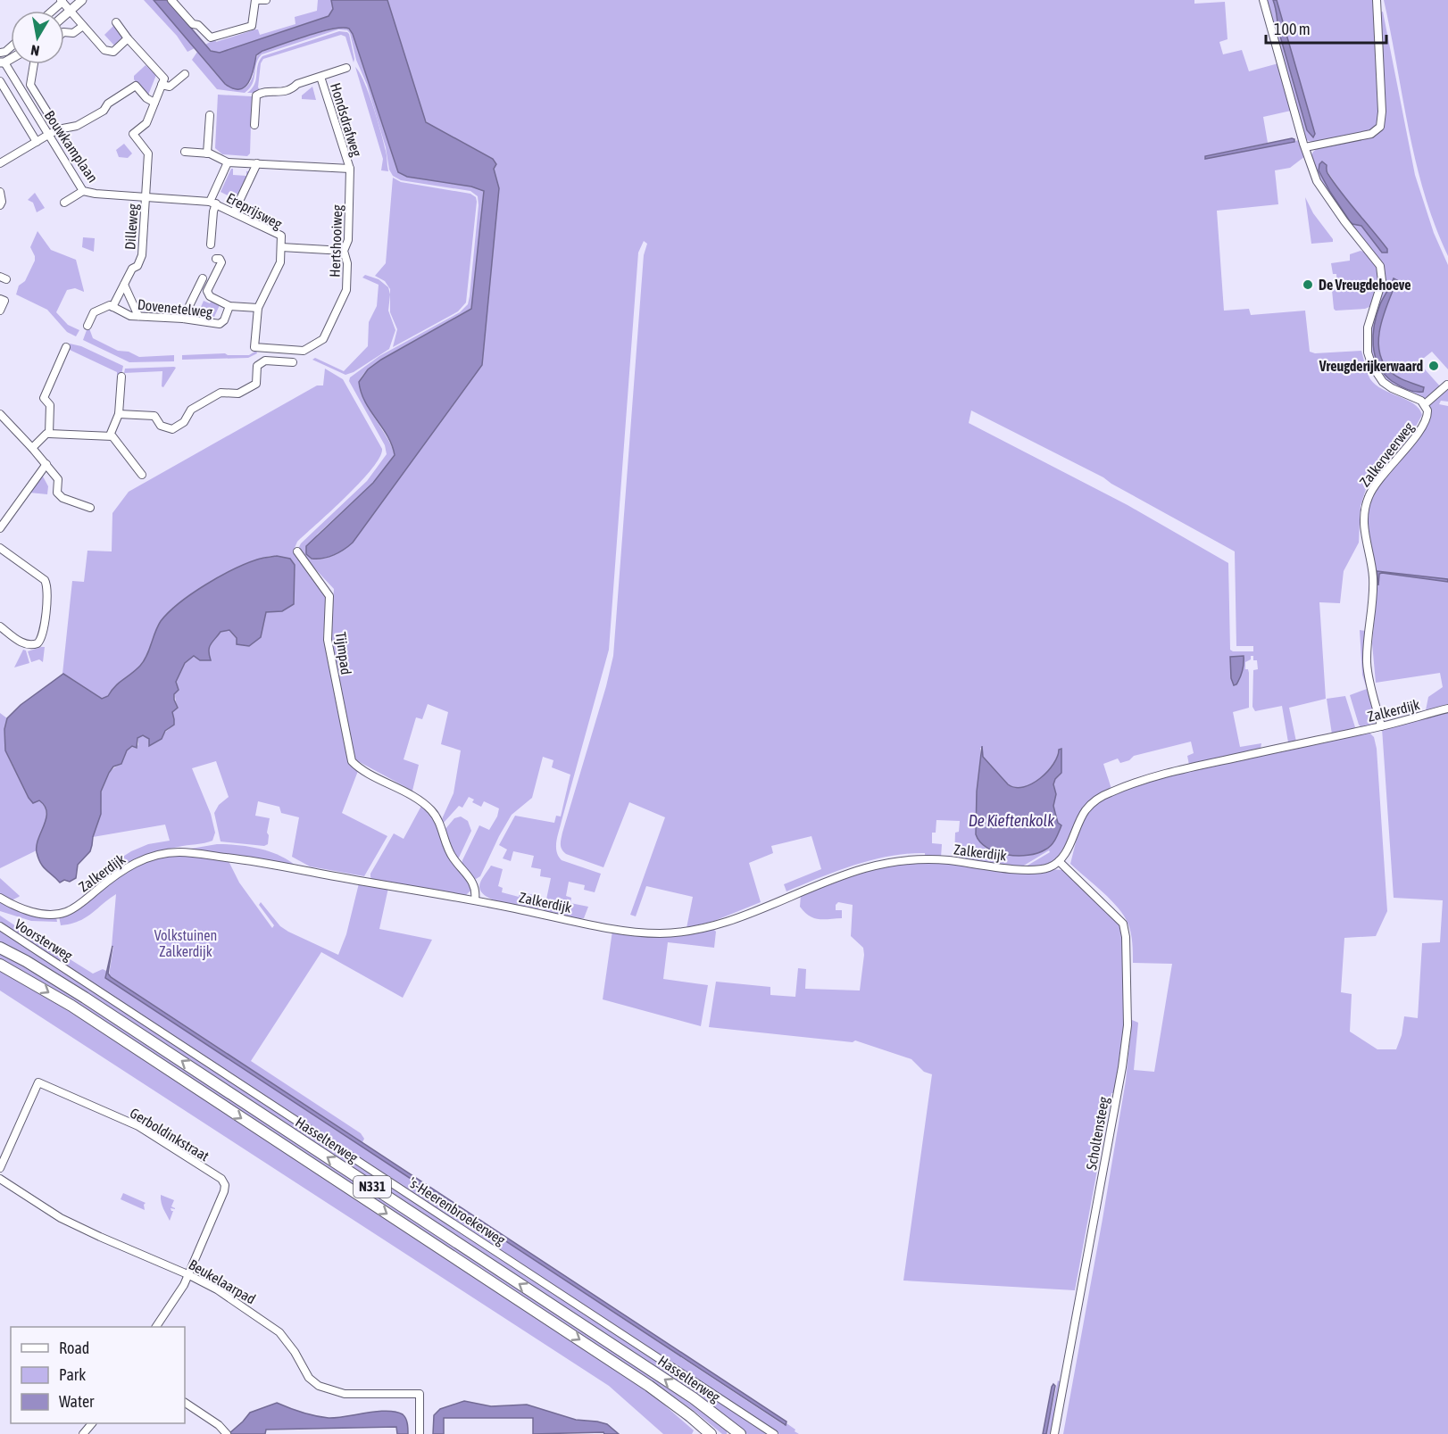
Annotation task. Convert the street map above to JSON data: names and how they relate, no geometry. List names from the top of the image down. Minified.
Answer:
{"streets":{"main road":["Hasselterweg","N331"],"street":["Hondsdrafweg","Bouwkamplaan","Ereprijsweg","Dilleweg","Hertshooiweg","Dovenetelweg","Zalkerveerweg","Tijmpad","Zalkerdijk","Voorsterweg","Scholtensteeg","Gerboldinkstraat","'s-Heerenbroekerweg","Beukelaarpad"]},"crossings":[["Hondsdrafweg","Hertshooiweg"],["Bouwkamplaan","Ereprijsweg"],["Bouwkamplaan","Dilleweg"],["Ereprijsweg","Hertshooiweg"],["Dilleweg","Dovenetelweg"],["Hertshooiweg","Dovenetelweg"],["Zalkerveerweg","Zalkerdijk"],["Tijmpad","Zalkerdijk"],["Zalkerdijk","Scholtensteeg"],["Voorsterweg","'s-Heerenbroekerweg"],["Gerboldinkstraat","Beukelaarpad"]],"water":["De Kieftenkolk"],"parks":["Volkstuinen Zalkerdijk"],"places":["De Vreugdehoeve","Vreugderijkerwaard"],"legend":["Road","Park","Water"],"scale_bar":"100 m","north":"bottom"}
